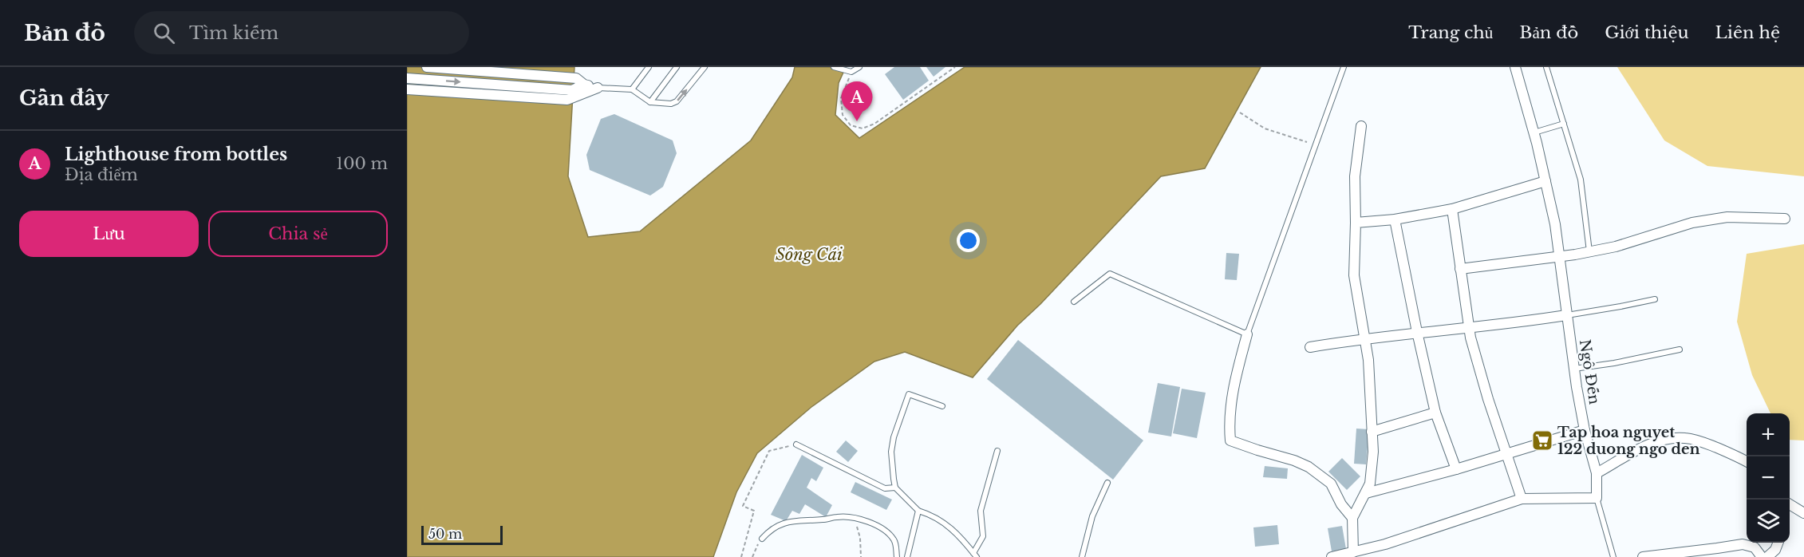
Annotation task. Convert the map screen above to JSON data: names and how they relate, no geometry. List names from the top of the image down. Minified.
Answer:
{"streets":{"street":["Ngô Đến"]},"water":["Sông Cái"],"places":{"supermarket":["Tap hoa nguyet 122 duong ngo den"]},"scale_bar":"50 m","page":{"header":"Bản đồ","search":"Tìm kiếm","nav":["Trang chủ","Bản đồ","Giới thiệu","Liên hệ"],"heading":"Gần đây","pins":"A","list":[{"mark":"A","name":"Lighthouse from bottles","note":"Địa điểm","value":"100 m"}],"buttons":["Lưu","Chia sẻ"],"map_buttons":["+","−"],"scale":"50 m"}}
